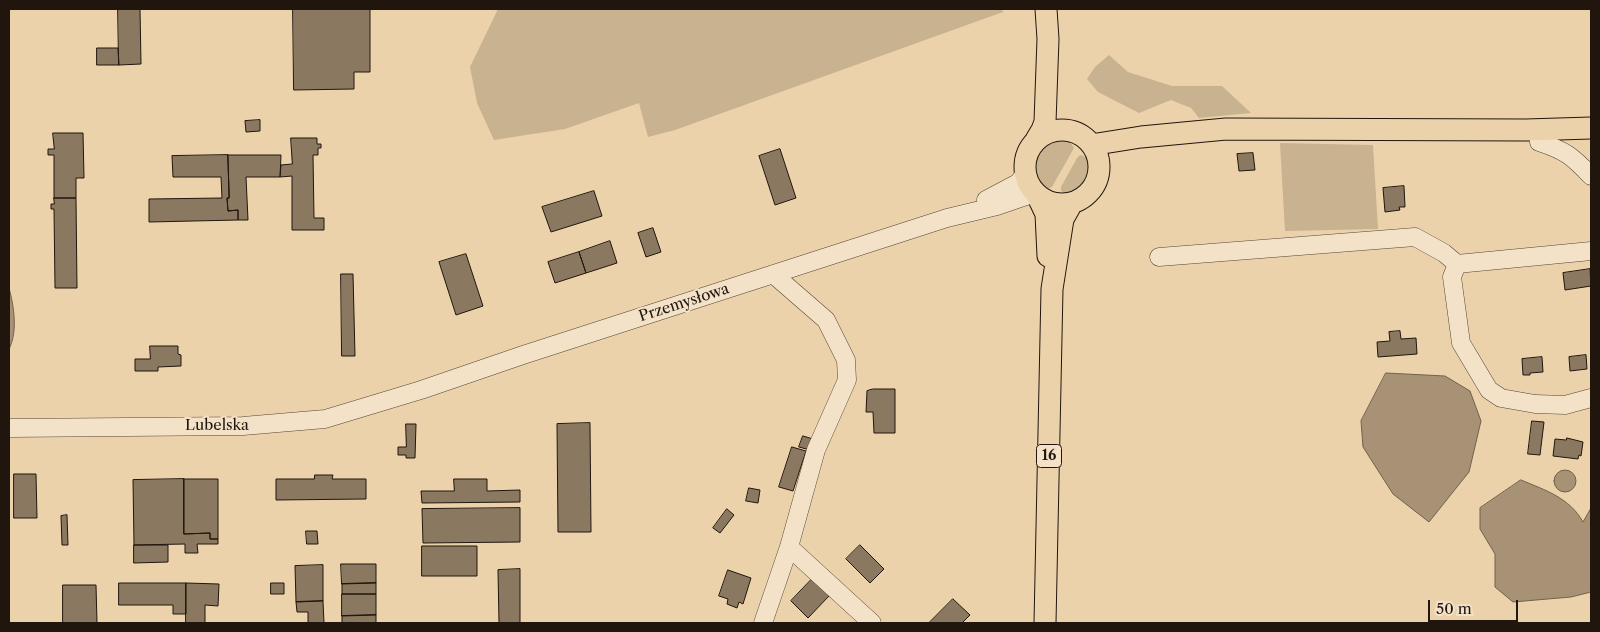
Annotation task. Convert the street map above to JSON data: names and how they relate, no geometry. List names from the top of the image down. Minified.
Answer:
{"streets":{"main road":["16"],"street":["Przemysłowa","Lubelska"]},"crossings":[["Przemysłowa","Lubelska"],["Przemysłowa","16"]],"scale_bar":"50 m"}
